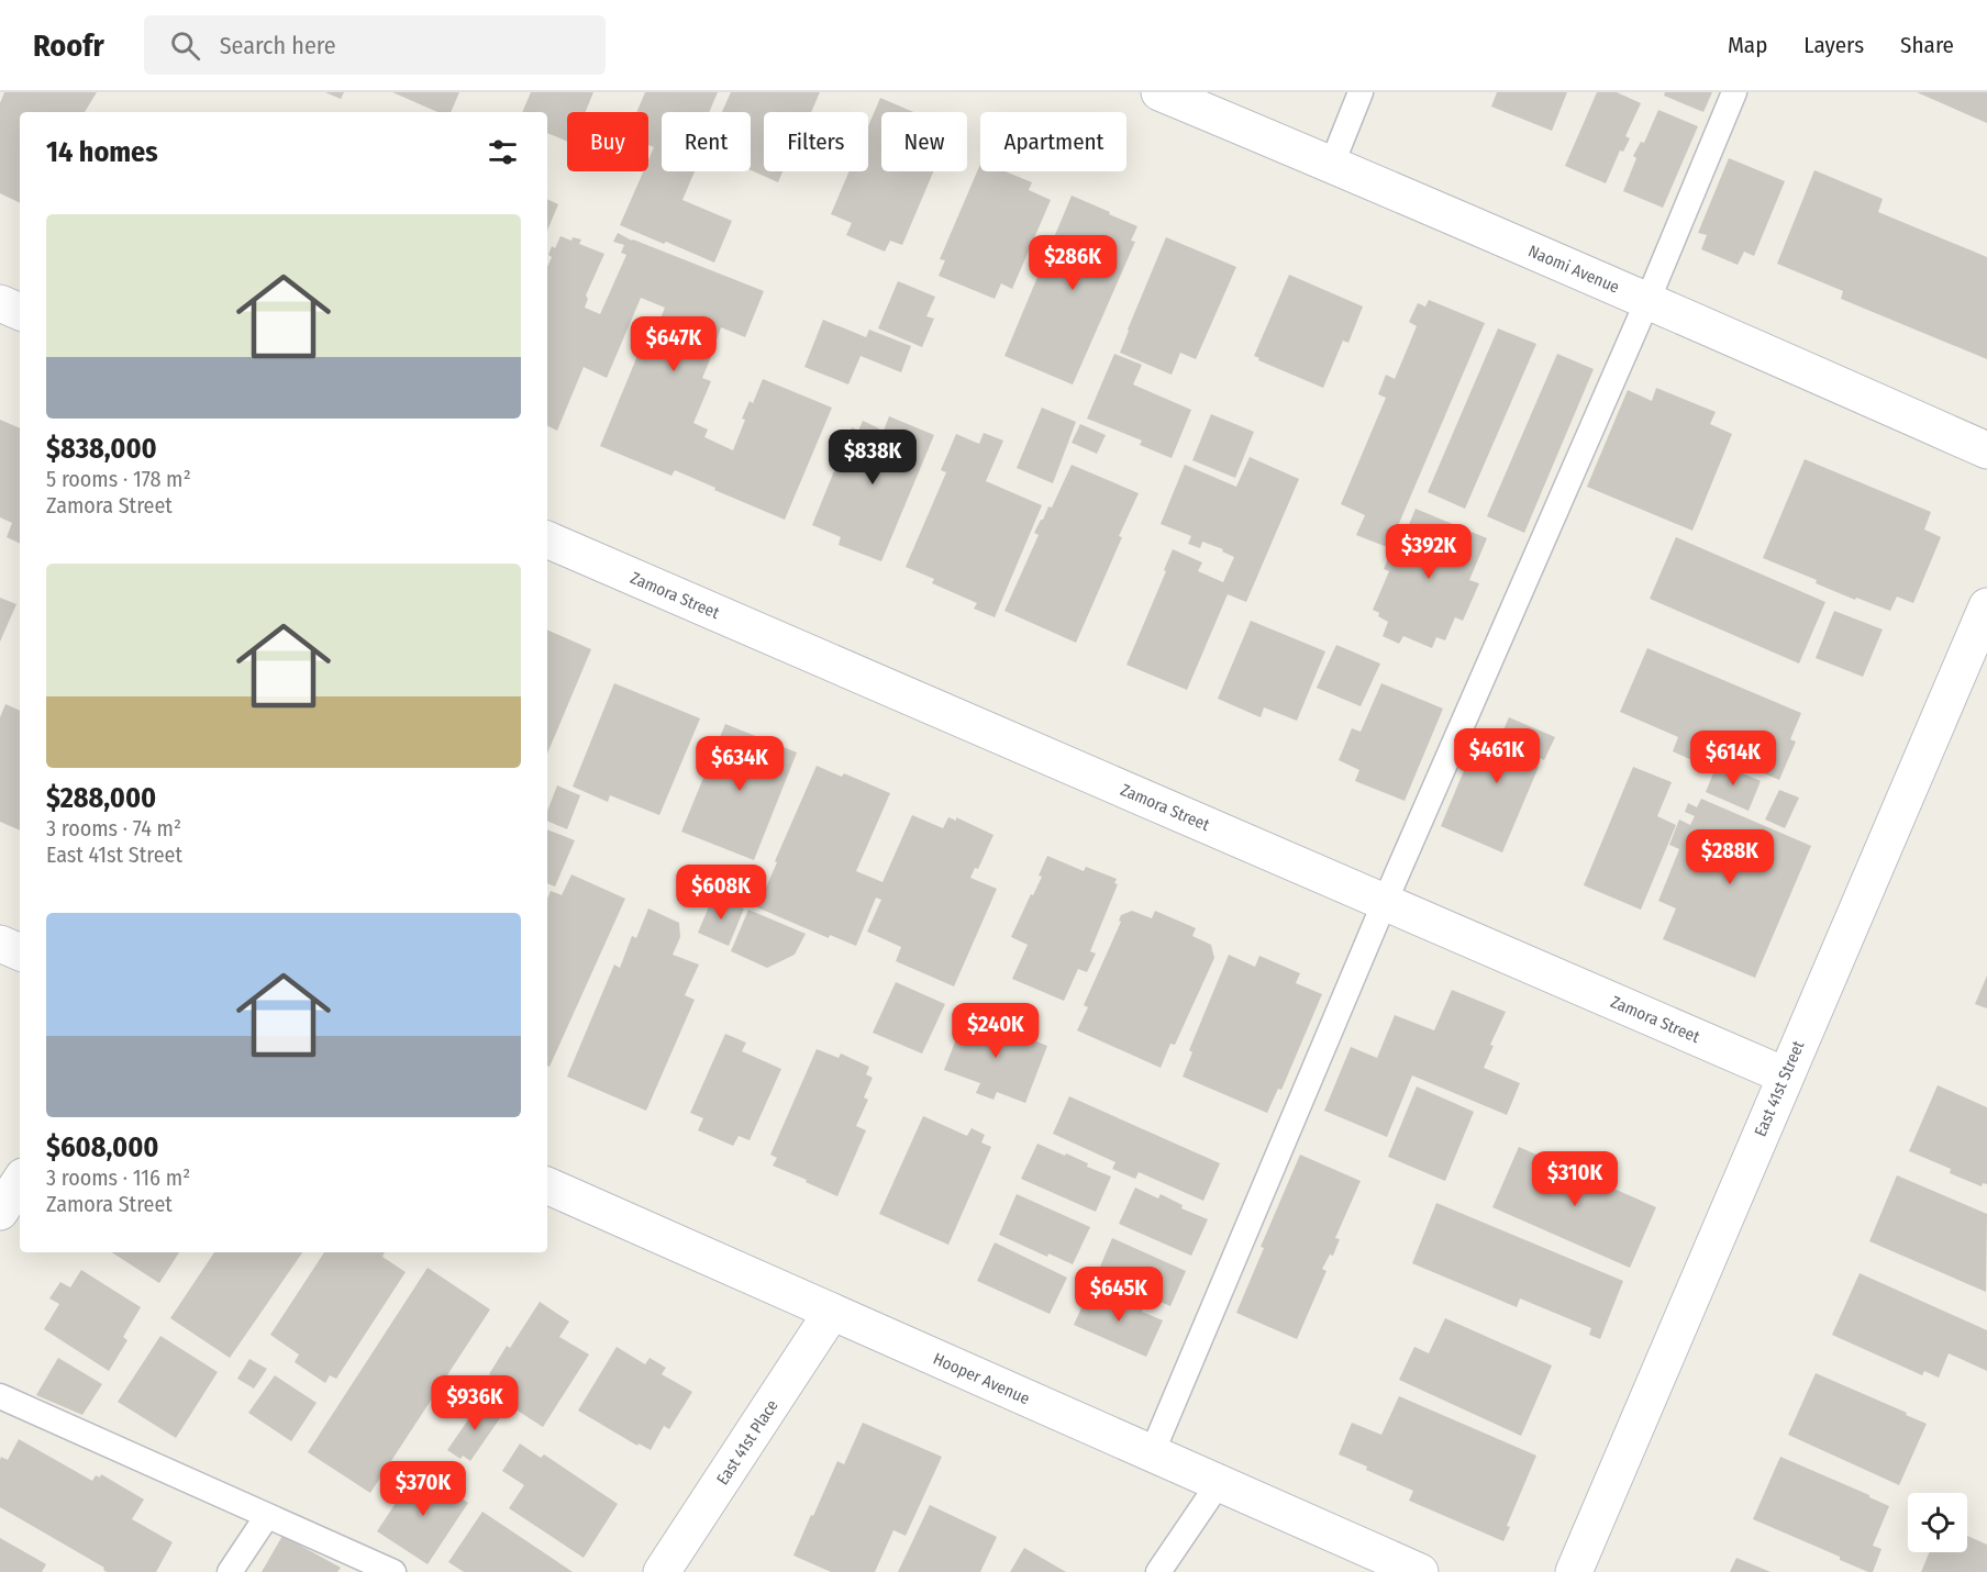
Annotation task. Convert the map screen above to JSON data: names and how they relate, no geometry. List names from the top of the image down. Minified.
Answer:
{"streets":{"street":["Naomi Avenue","Zamora Street","East 41st Street","Hooper Avenue","East 41st Place"]},"crossings":[["Zamora Street","East 41st Street"],["Hooper Avenue","East 41st Place"]],"page":{"header":"Roofr","search":"Search here","nav":["Map","Layers","Share"],"chip":["Buy","Rent","Filters","New","Apartment"],"heading":"14 homes","list":[{"name":"$838,000","note":"5 rooms · 178 m² · Zamora Street"},{"name":"$288,000","note":"3 rooms · 74 m² · East 41st Street"},{"name":"$608,000","note":"3 rooms · 116 m² · Zamora Street"}],"price":["$286K","$647K","$838K","$392K","$461K","$614K","$634K","$288K","$608K","$240K","$310K","$645K","$936K","$370K"]}}
